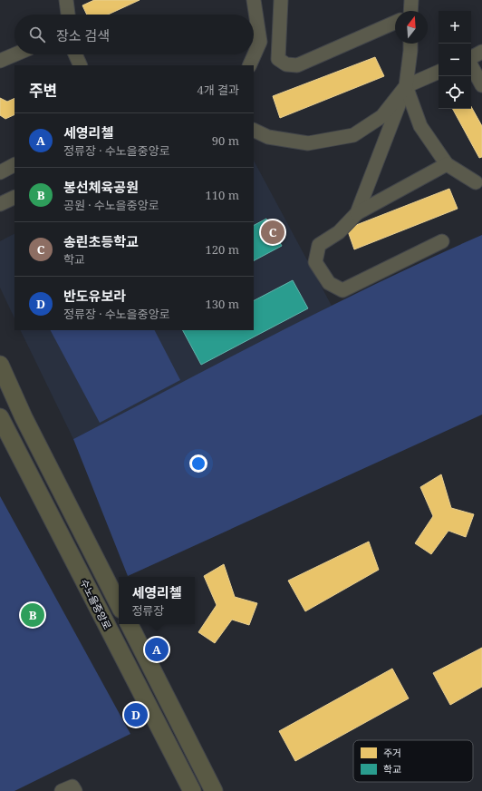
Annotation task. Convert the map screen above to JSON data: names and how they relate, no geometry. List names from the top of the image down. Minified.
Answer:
{"streets":{"main road":["수노을중앙로"]},"legend":["주거","학교"],"north":"top","page":{"map_buttons":["+","−"],"search":"장소 검색","heading":["주변","4개 결과"],"list":[{"mark":"A","name":"세영리첼","note":"정류장 · 수노을중앙로","value":"90 m"},{"mark":"B","name":"봉선체육공원","note":"공원 · 수노을중앙로","value":"110 m"},{"mark":"C","name":"송린초등학교","note":"학교","value":"120 m"},{"mark":"D","name":"반도유보라","note":"정류장 · 수노을중앙로","value":"130 m"}],"pins":["C","B","A","D"],"popup":["세영리첼","정류장"]}}
